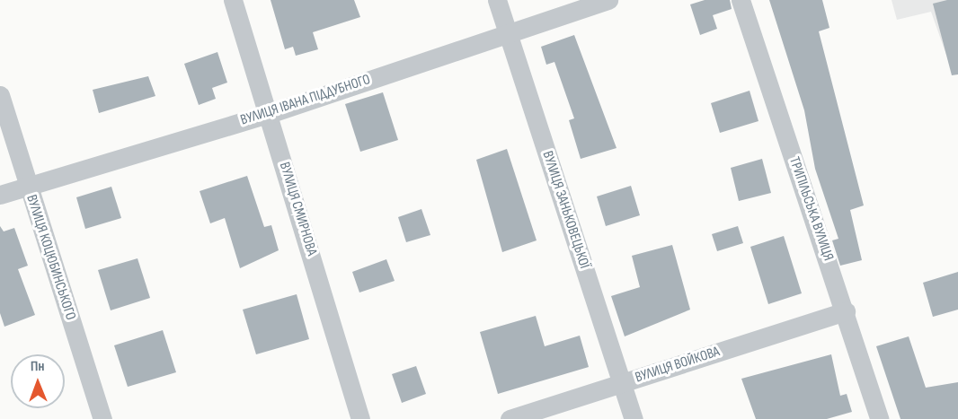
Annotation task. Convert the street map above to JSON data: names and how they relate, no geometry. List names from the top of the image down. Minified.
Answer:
{"streets":{"street":["ВУЛИЦЯ ІВАНА ПІДДУБНОГО","ВУЛИЦЯ СМИРНОВА","ТРИПІЛЬСЬКА ВУЛИЦЯ","ВУЛИЦЯ ЗАНЬКОВЕЦЬКОЇ","ВУЛИЦЯ КОЦЮБИНСЬКОГО","ВУЛИЦЯ ВОЙКОВА"]},"crossings":[["ВУЛИЦЯ ІВАНА ПІДДУБНОГО","ВУЛИЦЯ СМИРНОВА"],["ВУЛИЦЯ ІВАНА ПІДДУБНОГО","ВУЛИЦЯ ЗАНЬКОВЕЦЬКОЇ"],["ВУЛИЦЯ ІВАНА ПІДДУБНОГО","ВУЛИЦЯ КОЦЮБИНСЬКОГО"],["ТРИПІЛЬСЬКА ВУЛИЦЯ","ВУЛИЦЯ ВОЙКОВА"],["ВУЛИЦЯ ЗАНЬКОВЕЦЬКОЇ","ВУЛИЦЯ ВОЙКОВА"]],"north":"top"}
